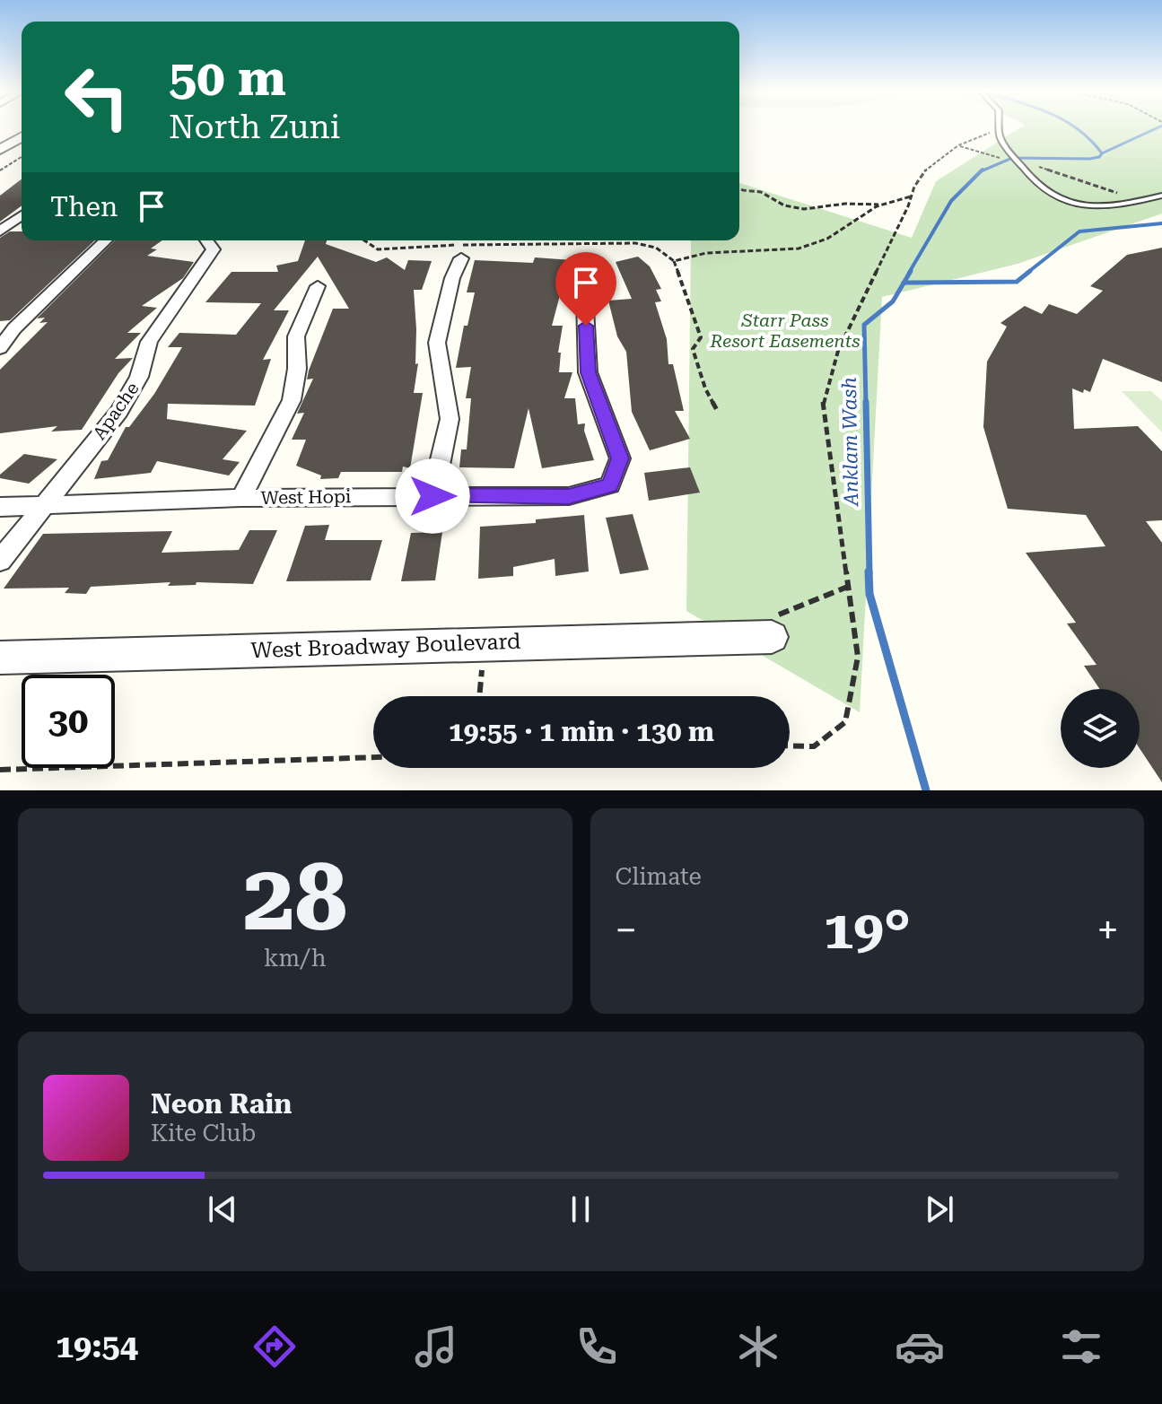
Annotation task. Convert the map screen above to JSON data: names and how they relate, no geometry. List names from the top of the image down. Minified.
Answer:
{"streets":{"street":["Apache","West Hopi","West Broadway Boulevard"]},"crossings":[["Apache","West Hopi"]],"water":["Anklam Wash"],"parks":["Starr Pass Resort Easements"],"page":{"turn":["50 m","North Zuni"],"then":"Then","limit":"30","trip":"19:55 · 1 min · 130 m","tile":[["28","km/h"],"Climate"],"heat":["−","19°","+"],"song":["Neon Rain","Kite Club"],"tabs":"19:54"}}
